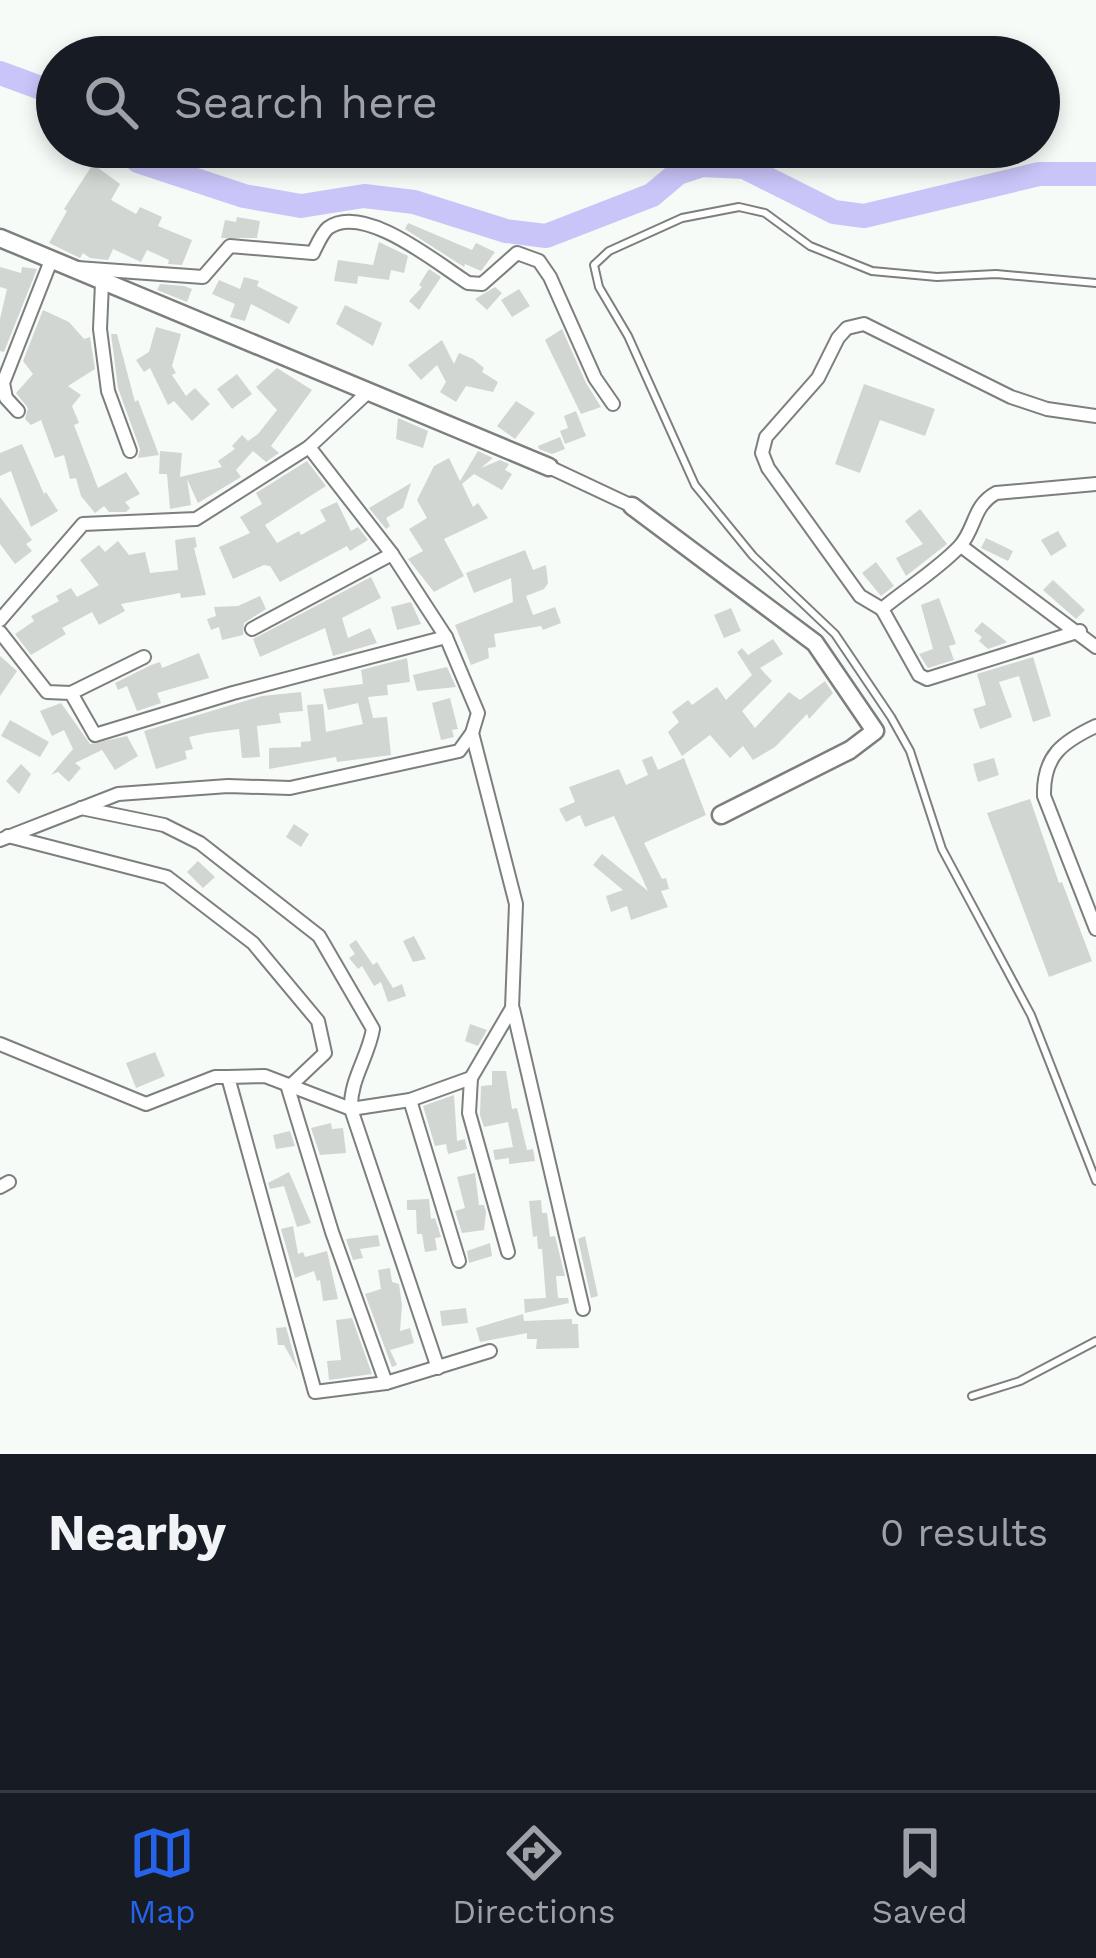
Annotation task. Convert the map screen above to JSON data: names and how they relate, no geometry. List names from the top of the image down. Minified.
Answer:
{"page":{"search":"Search here","heading":["Nearby","0 results"],"nav":["Map","Directions","Saved"]}}
